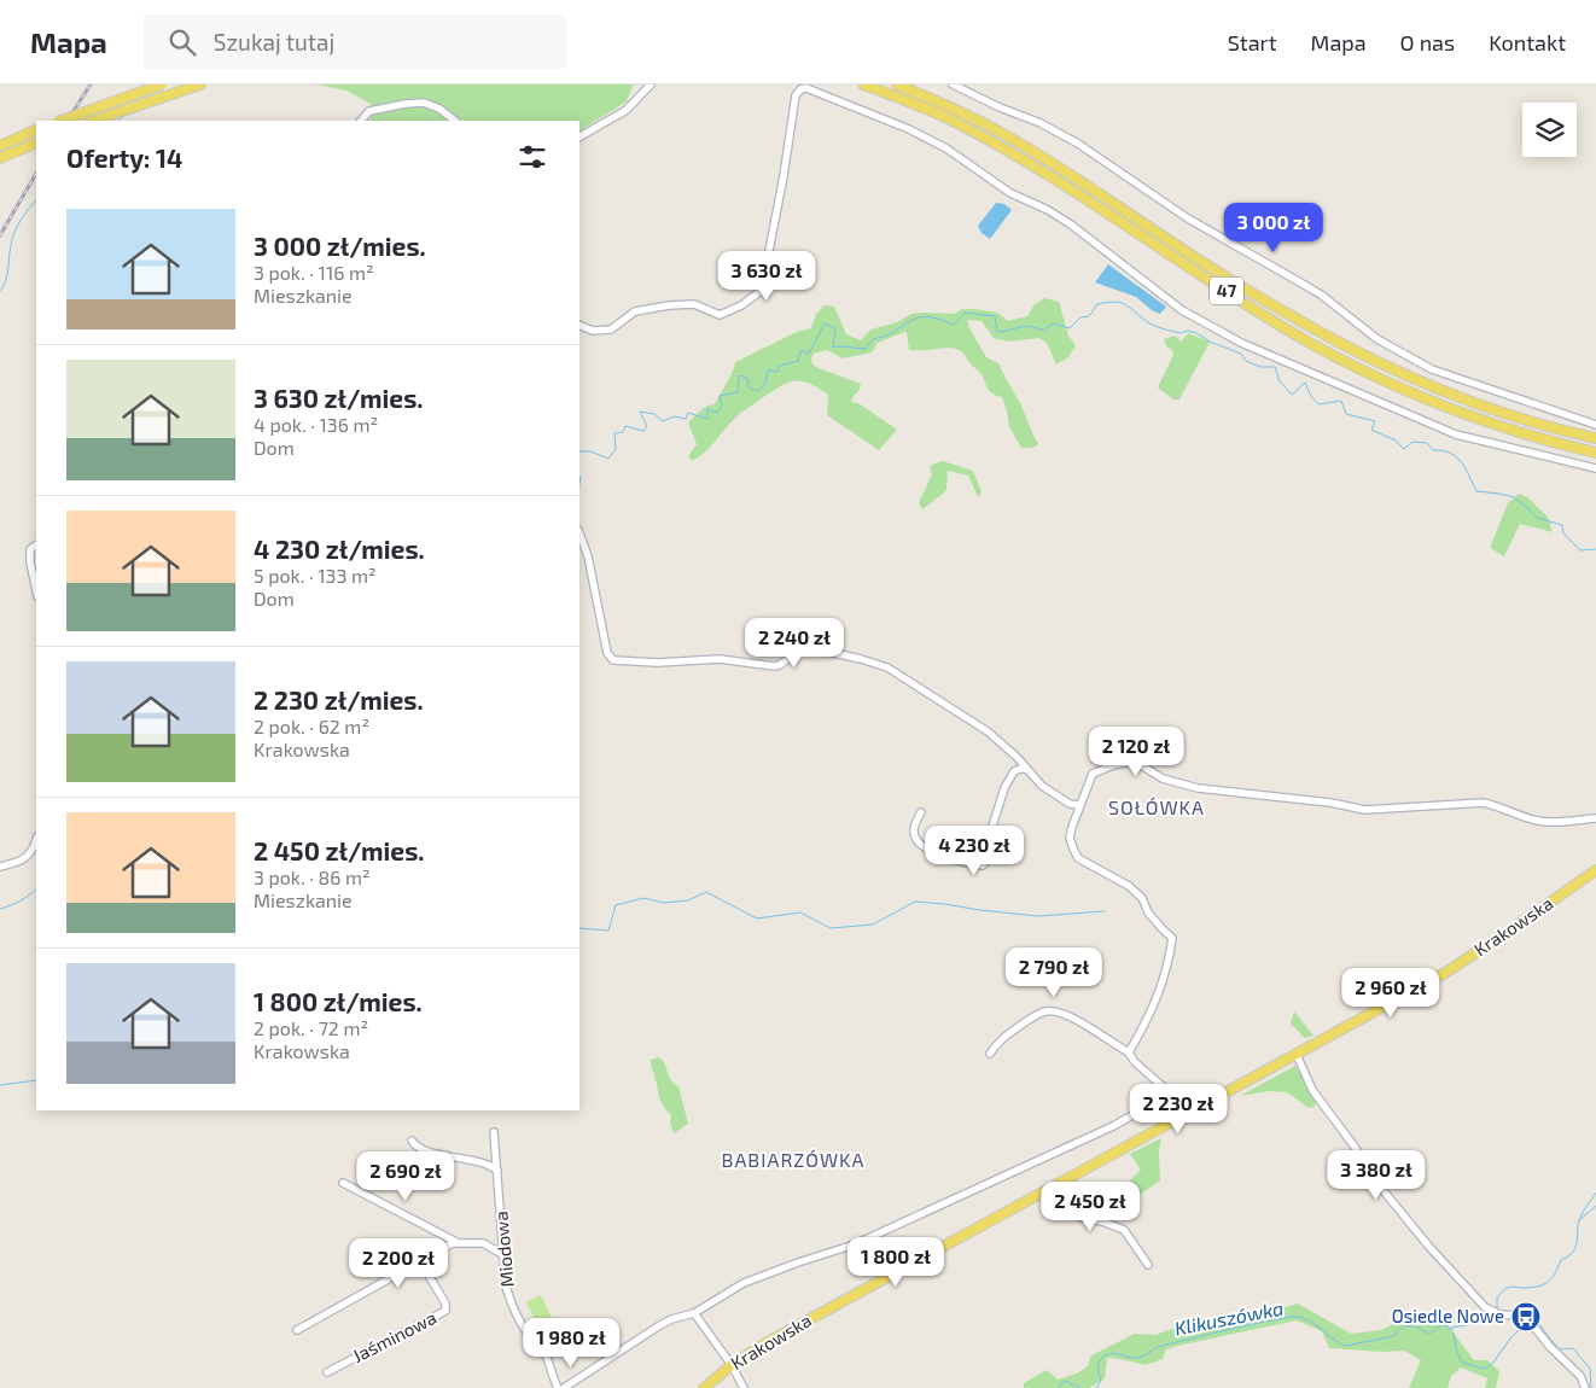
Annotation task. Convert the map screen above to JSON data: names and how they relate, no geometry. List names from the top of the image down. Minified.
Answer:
{"streets":{"main road":["47","Krakowska"],"street":["Miodowa","Jaśminowa"]},"districts":["SOŁÓWKA","BABIARZÓWKA"],"water":["Klikuszówka"],"places":{"bus stop":["Osiedle Nowe"]},"page":{"header":"Mapa","search":"Szukaj tutaj","nav":["Start","Mapa","O nas","Kontakt"],"heading":"Oferty: 14","list":[{"name":"3 000 zł/mies.","note":"3 pok. · 116 m² · Mieszkanie"},{"name":"3 630 zł/mies.","note":"4 pok. · 136 m² · Dom"},{"name":"4 230 zł/mies.","note":"5 pok. · 133 m² · Dom"},{"name":"2 230 zł/mies.","note":"2 pok. · 62 m² · Krakowska"},{"name":"2 450 zł/mies.","note":"3 pok. · 86 m² · Mieszkanie"},{"name":"1 800 zł/mies.","note":"2 pok. · 72 m² · Krakowska"}],"price":["3 000 zł","3 630 zł","2 240 zł","2 120 zł","4 230 zł","2 790 zł","2 960 zł","2 230 zł","3 380 zł","2 690 zł","2 450 zł","1 800 zł","2 200 zł","1 980 zł"]}}
